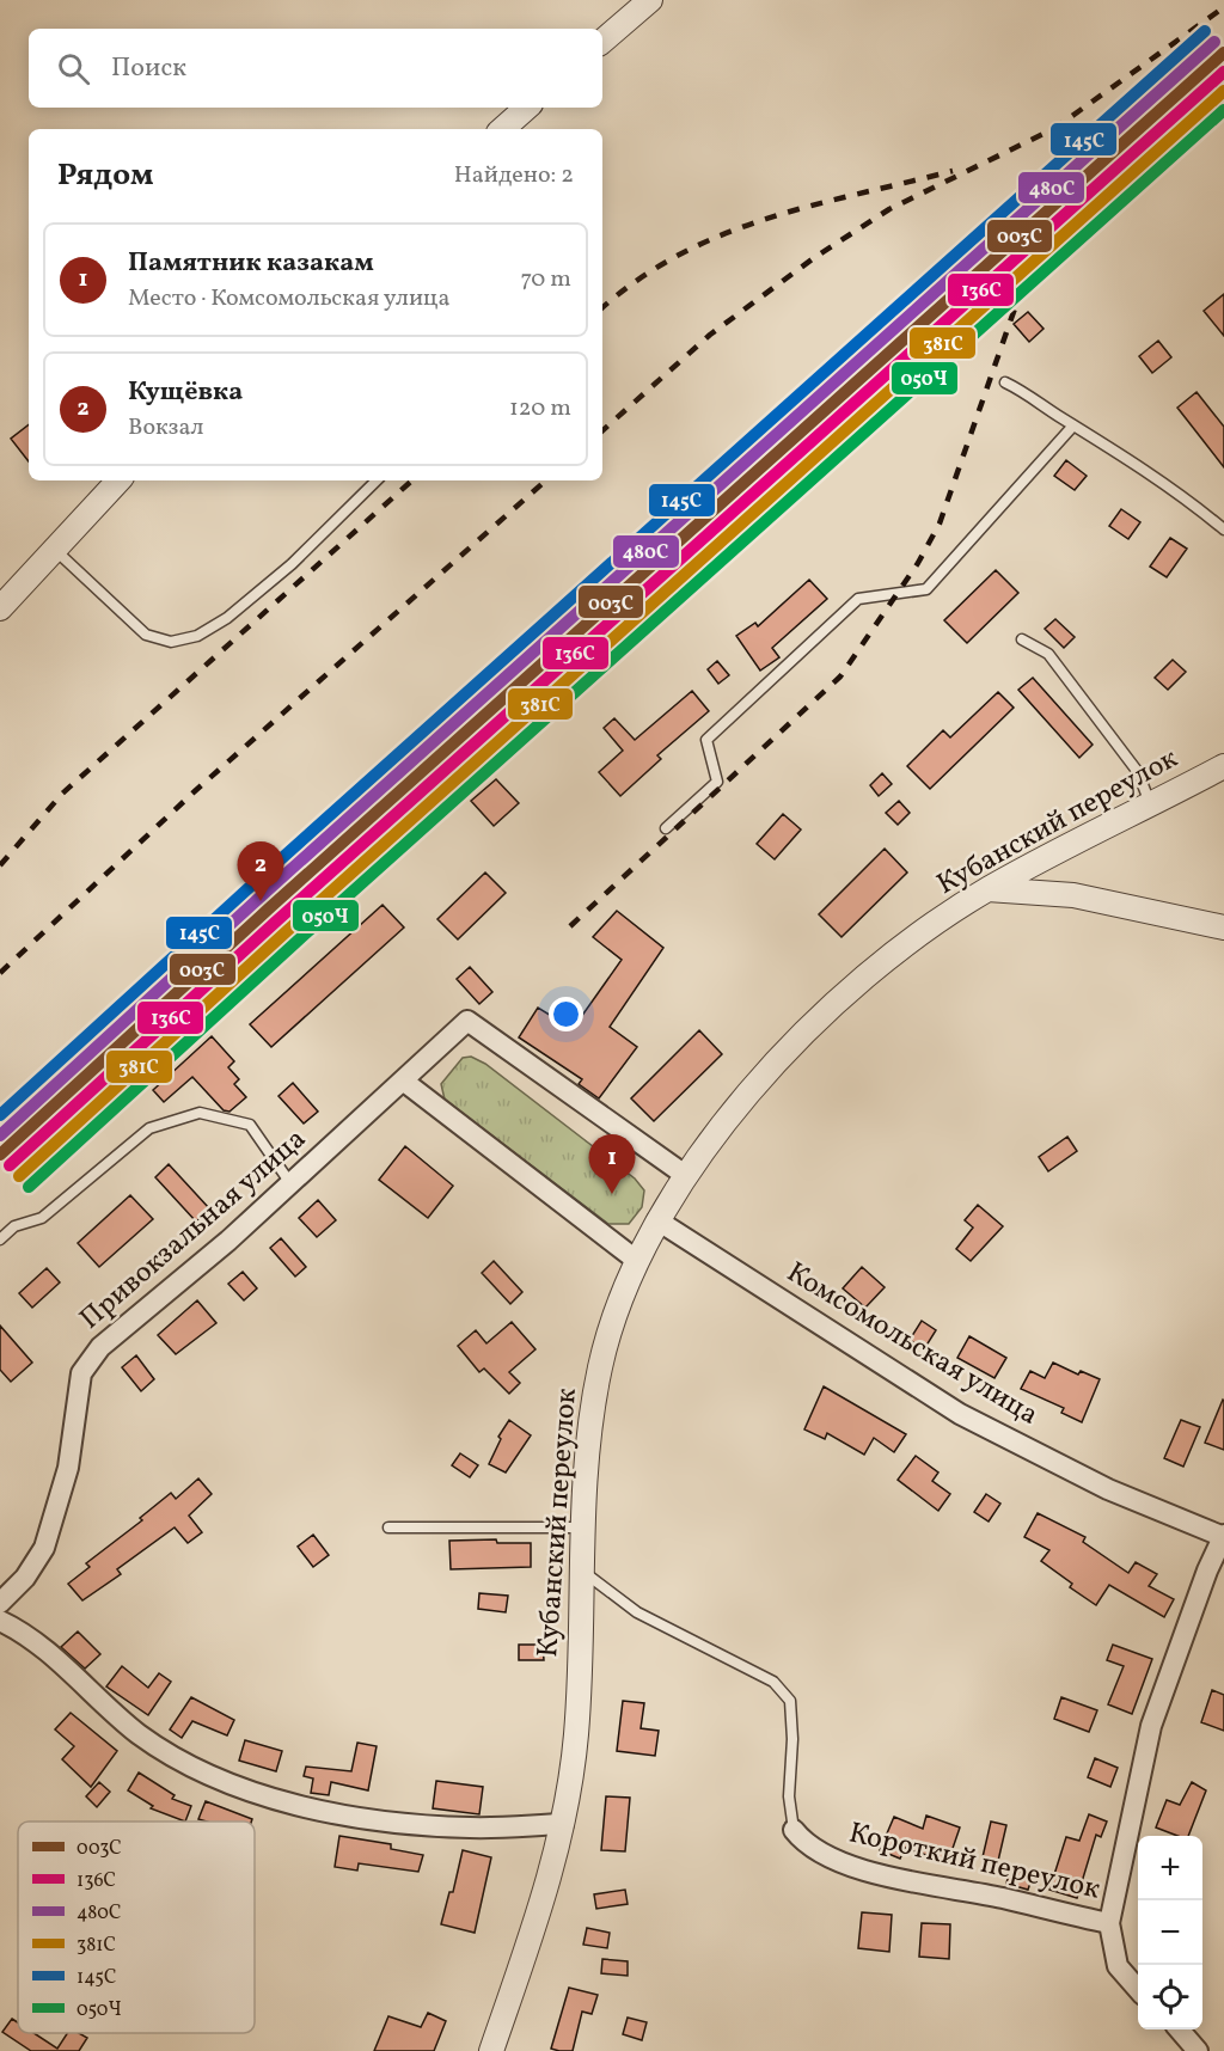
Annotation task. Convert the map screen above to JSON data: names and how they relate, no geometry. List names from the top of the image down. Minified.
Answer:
{"streets":{"street":["Кубанский переулок","Привокзальная улица","Комсомольская улица","Короткий переулок"]},"crossings":[["Кубанский переулок","Привокзальная улица"],["Кубанский переулок","Комсомольская улица"],["Комсомольская улица","Короткий переулок"]],"lines":["transit line 145С","transit line 480С","transit line 003С","transit line 136С","transit line 381С","transit line 050Ч"],"legend":["003С","136С","480С","381С","145С","050Ч"],"page":{"search":"Поиск","heading":["Рядом","Найдено: 2"],"list":[{"mark":"1","name":"Памятник казакам","note":"Место · Комсомольская улица","value":"70 m"},{"mark":"2","name":"Кущёвка","note":"Вокзал","value":"120 m"}],"pins":["2","1"],"map_buttons":["+","−"]}}
